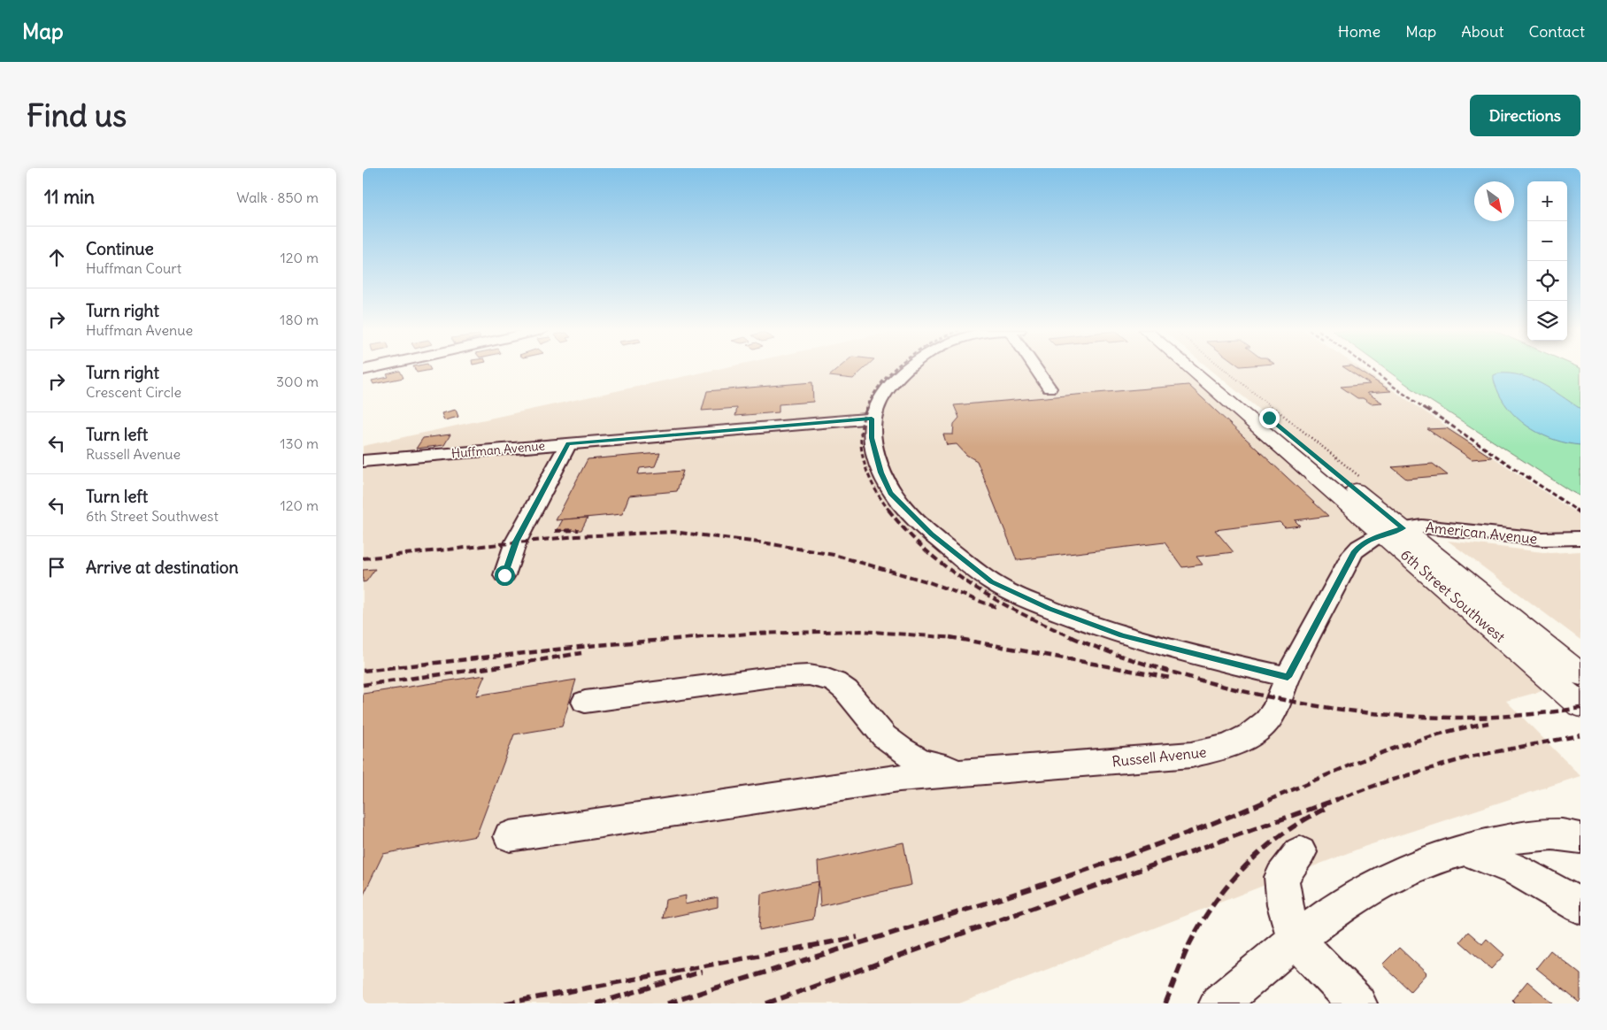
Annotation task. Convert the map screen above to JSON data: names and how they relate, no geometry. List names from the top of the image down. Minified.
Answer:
{"streets":{"main road":["6th Street Southwest"],"street":["Huffman Avenue","American Avenue","Russell Avenue"]},"crossings":[["American Avenue","6th Street Southwest"],["American Avenue","Russell Avenue"],["6th Street Southwest","Russell Avenue"]],"north":"bottom right","page":{"header":"Map","nav":["Home","Map","About","Contact"],"buttons":"Directions","title":"Find us","heading":["11 min","Walk · 850 m"],"map_buttons":["+","−"],"list":[["Continue","Huffman Court","120 m"],["Turn right","Huffman Avenue","180 m"],["Turn right","Crescent Circle","300 m"],["Turn left","Russell Avenue","130 m"],["Turn left","6th Street Southwest","120 m"],"Arrive at destination"]}}
